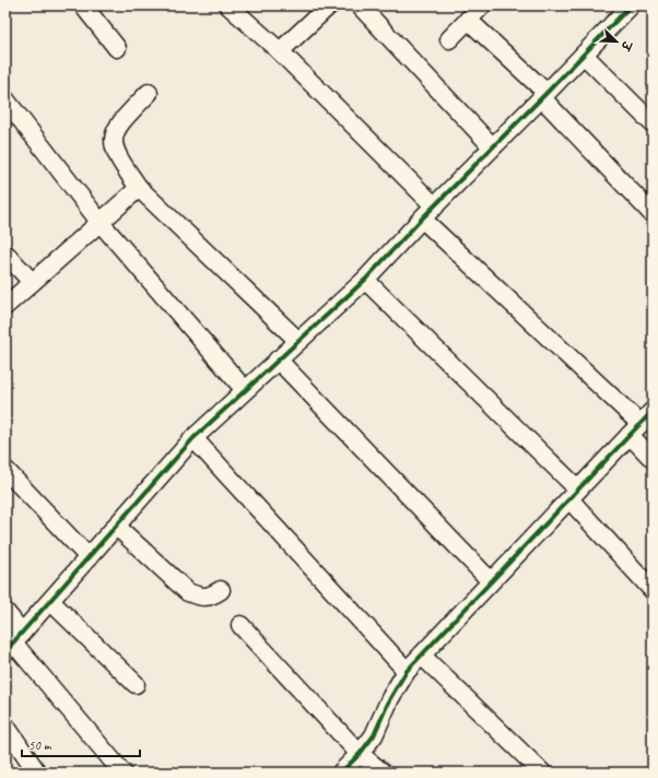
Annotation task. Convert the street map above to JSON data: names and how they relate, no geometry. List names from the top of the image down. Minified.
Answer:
{"scale_bar":"50 m","north":"bottom right"}
